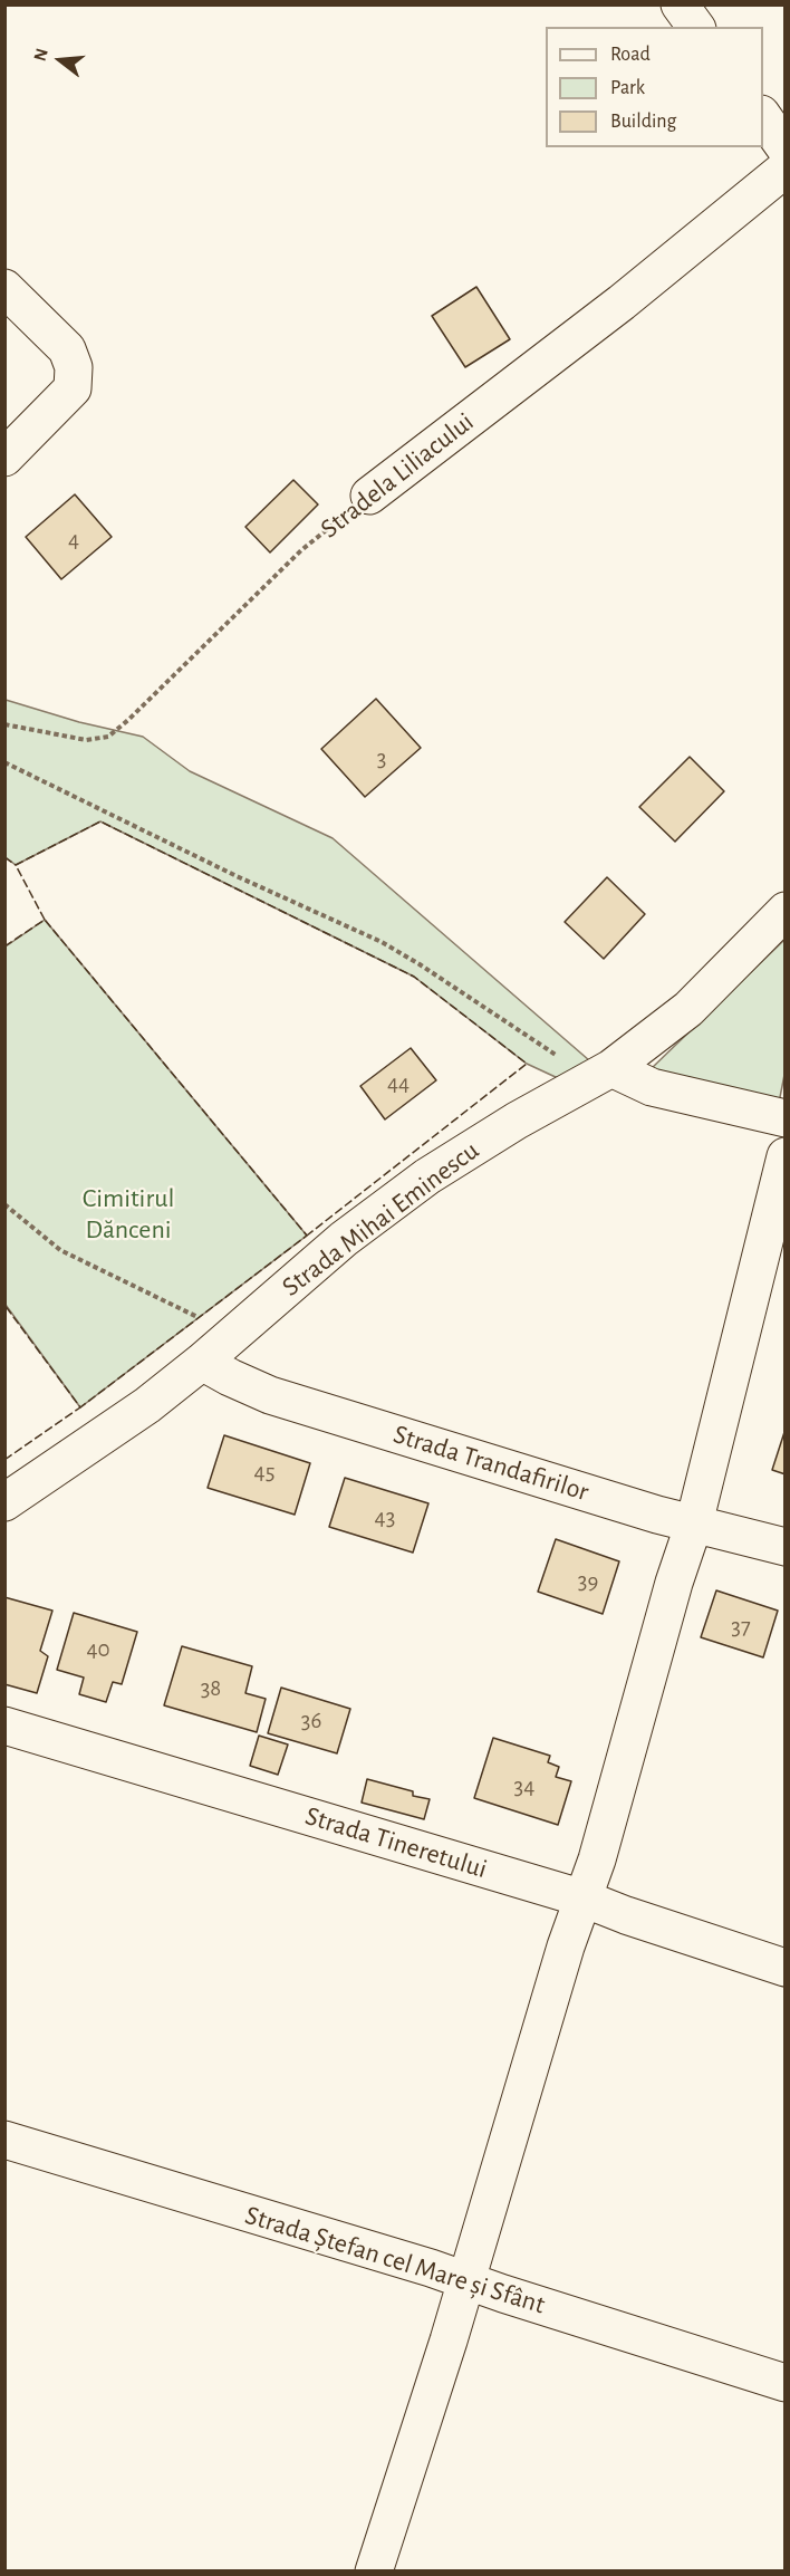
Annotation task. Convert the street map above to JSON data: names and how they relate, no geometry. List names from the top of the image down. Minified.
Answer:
{"streets":{"street":["Stradela Liliacului","Strada Mihai Eminescu","Strada Trandafirilor","Strada Tineretului","Strada Ștefan cel Mare și Sfânt"]},"crossings":[["Strada Mihai Eminescu","Strada Trandafirilor"]],"parks":["Cimitirul Dănceni"],"house_numbers":["4","3","44","45","43","39","37","40","38","36","34"],"legend":["Road","Park","Building"],"north":"left"}
